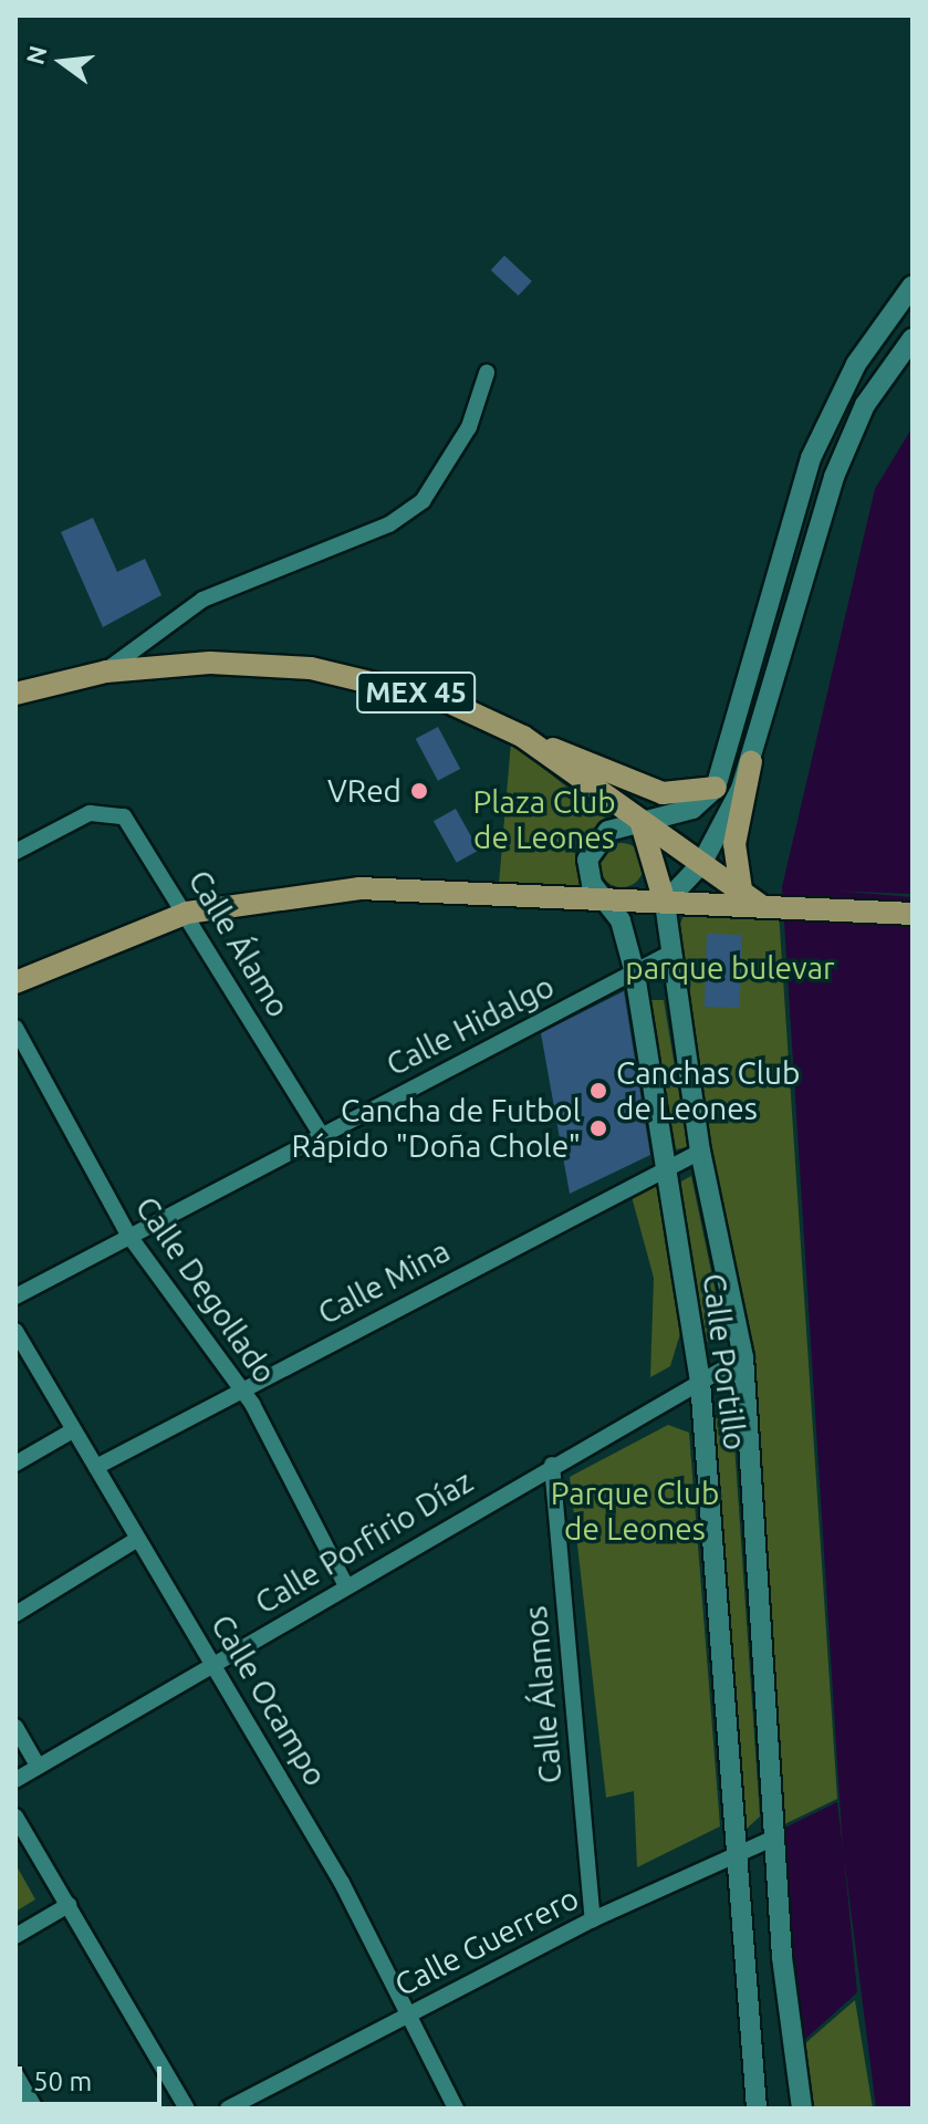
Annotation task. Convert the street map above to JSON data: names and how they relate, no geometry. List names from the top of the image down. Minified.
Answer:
{"streets":{"main road":["MEX 45"],"street":["Calle Álamo","Calle Hidalgo","Calle Mina","Calle Degollado","Calle Portillo","Calle Porfirio Díaz","Calle Álamos","Calle Ocampo","Calle Guerrero"]},"crossings":[["MEX 45","Calle Portillo"],["Calle Álamo","Calle Hidalgo"],["Calle Hidalgo","Calle Degollado"],["Calle Hidalgo","Calle Portillo"],["Calle Mina","Calle Degollado"],["Calle Mina","Calle Portillo"],["Calle Mina","Calle Ocampo"],["Calle Degollado","Calle Porfirio Díaz"],["Calle Portillo","Calle Porfirio Díaz"],["Calle Portillo","Calle Guerrero"],["Calle Porfirio Díaz","Calle Álamos"],["Calle Porfirio Díaz","Calle Ocampo"],["Calle Álamos","Calle Guerrero"],["Calle Ocampo","Calle Guerrero"]],"parks":["Plaza Club de Leones","parque bulevar","Parque Club de Leones"],"places":["VRed","Canchas Club de Leones","Cancha de Futbol Rápido \"Doña Chole\""],"scale_bar":"50 m","north":"left"}
